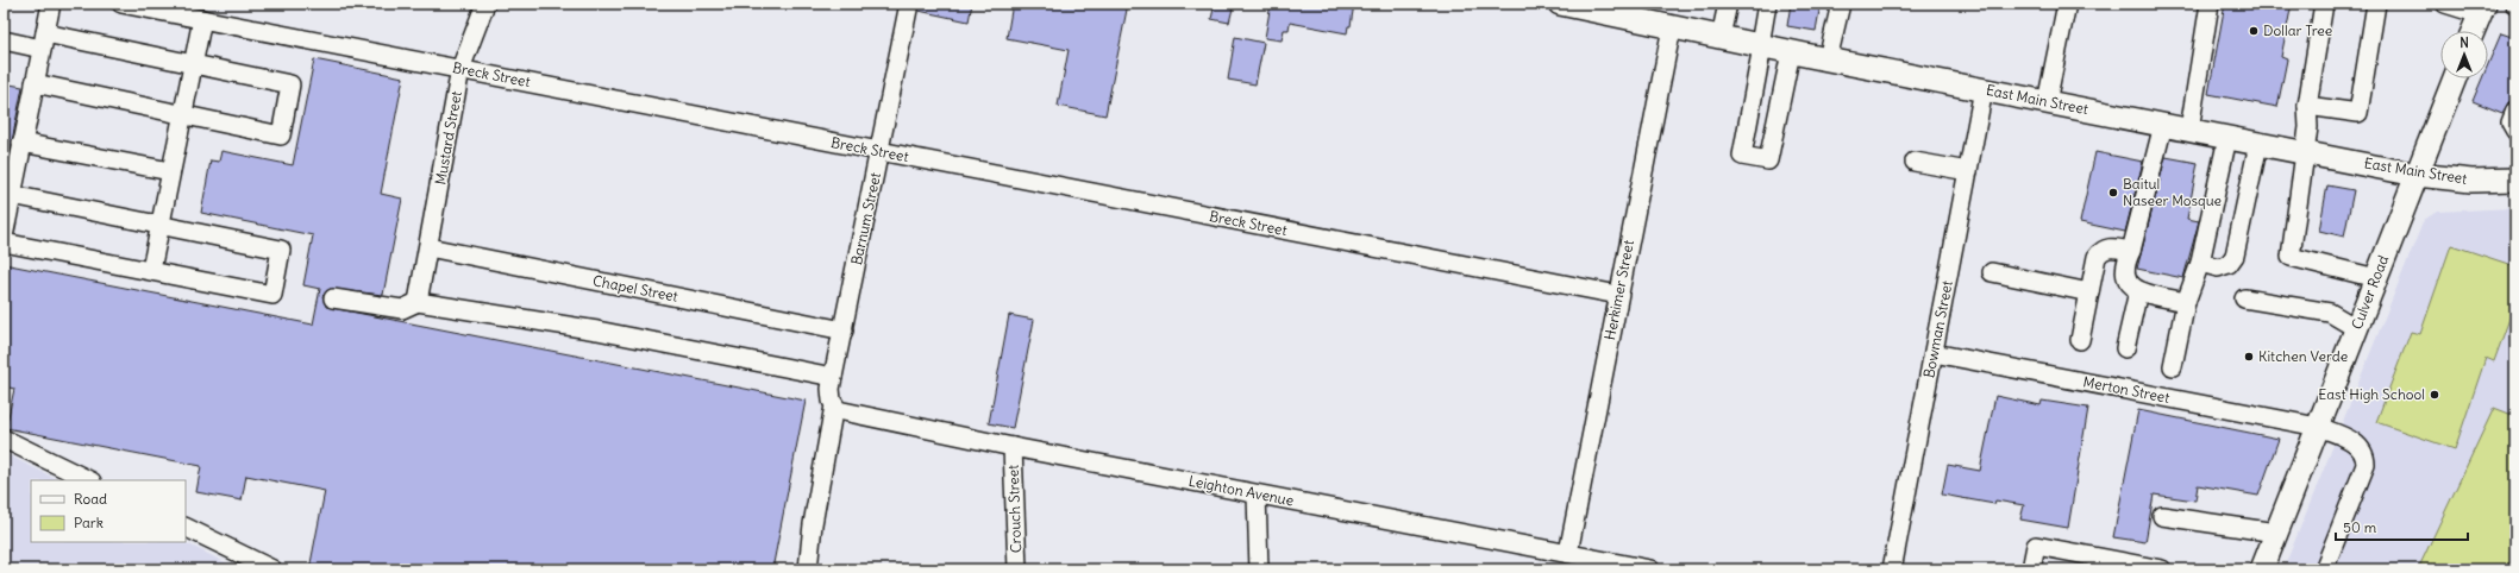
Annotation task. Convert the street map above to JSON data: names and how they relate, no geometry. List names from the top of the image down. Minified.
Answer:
{"streets":{"main road":["East Main Street","Culver Road"],"street":["Breck Street","Mustard Street","Barnum Street","Chapel Street","Herkimer Street","Bowman Street","Merton Street","Leighton Avenue","Crouch Street"]},"crossings":[["Breck Street","Mustard Street"],["Breck Street","Barnum Street"],["Breck Street","Herkimer Street"],["East Main Street","Herkimer Street"],["East Main Street","Culver Road"],["East Main Street","Bowman Street"],["Mustard Street","Chapel Street"],["Barnum Street","Chapel Street"],["Barnum Street","Leighton Avenue"],["Herkimer Street","Leighton Avenue"],["Culver Road","Merton Street"],["Bowman Street","Merton Street"],["Leighton Avenue","Crouch Street"]],"places":["Dollar Tree","Baitul Naseer Mosque","Kitchen Verde","East High School"],"legend":["Road","Park"],"scale_bar":"50 m","north":"top"}
